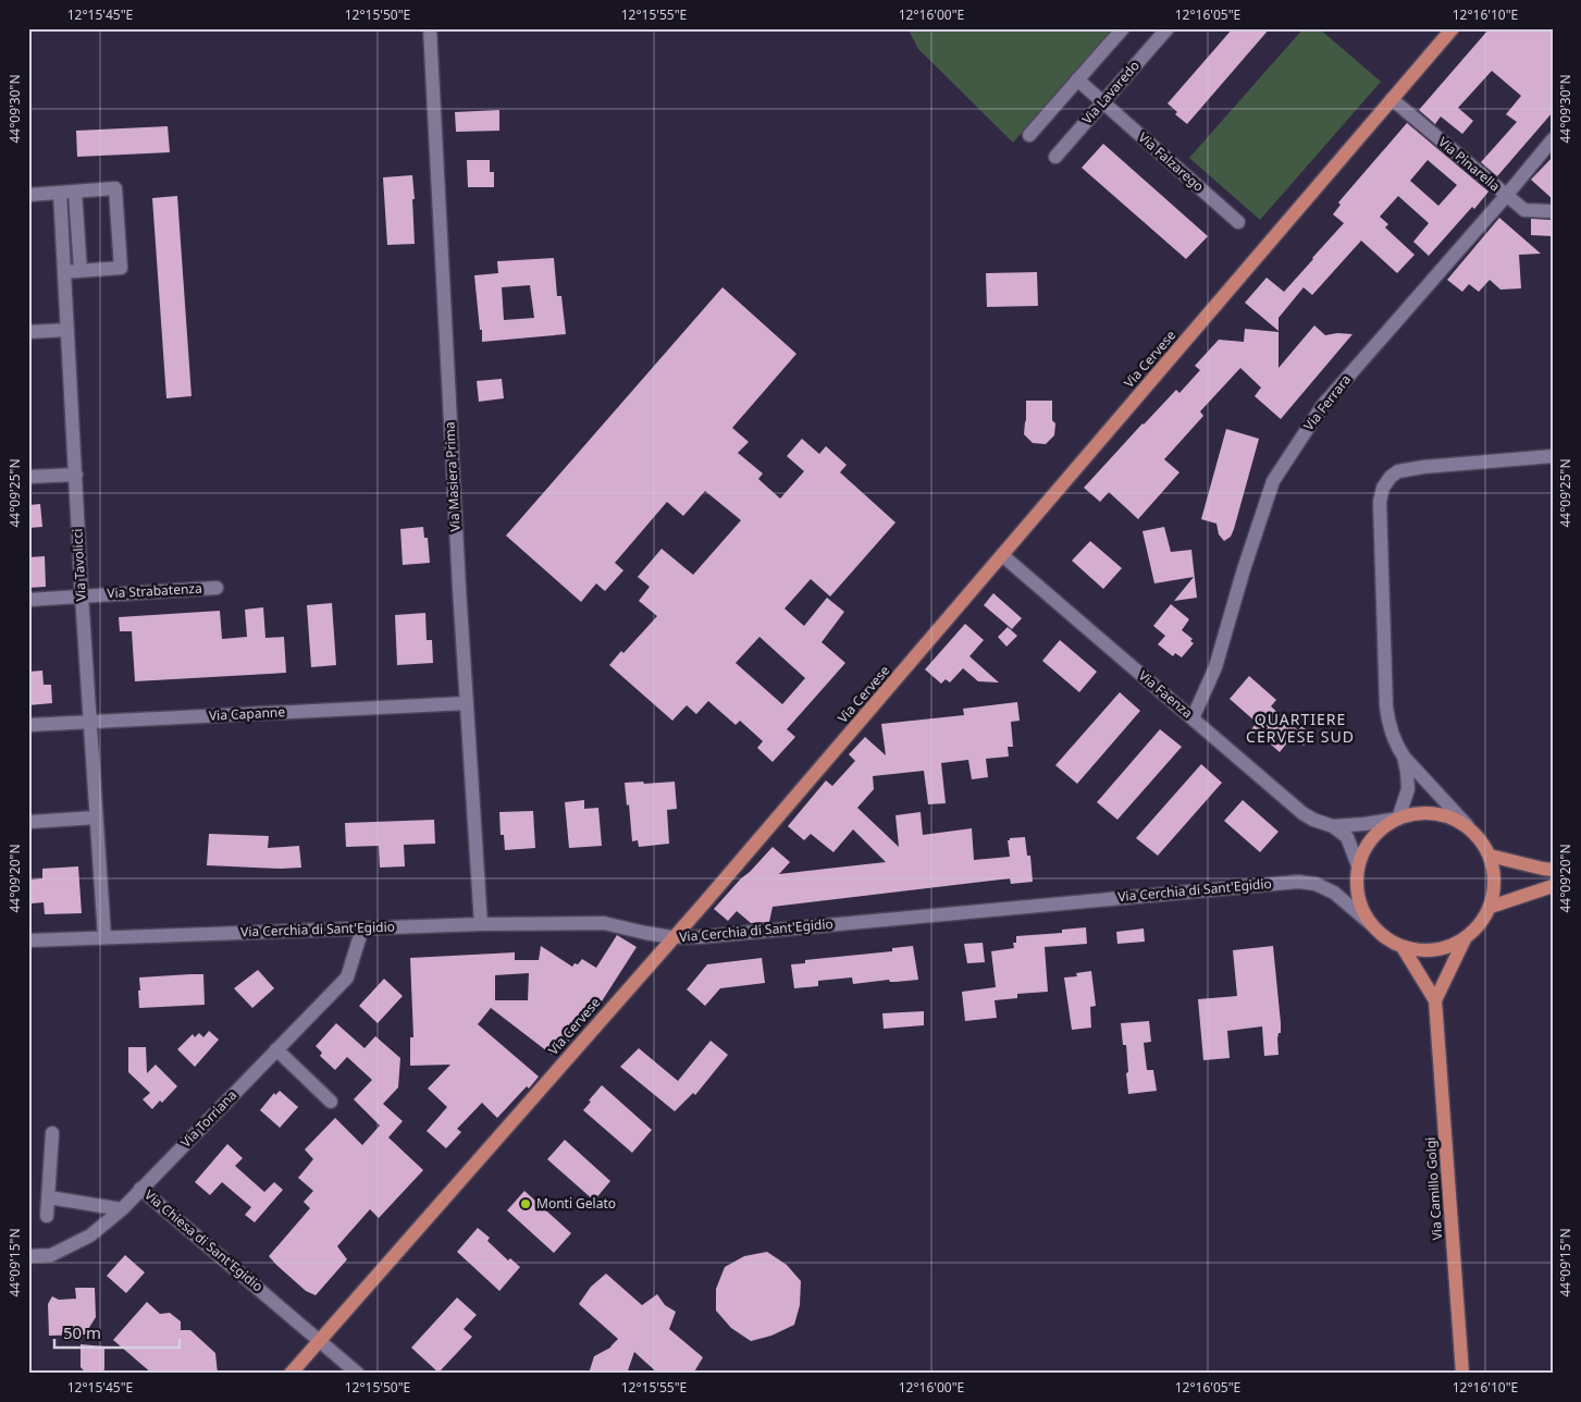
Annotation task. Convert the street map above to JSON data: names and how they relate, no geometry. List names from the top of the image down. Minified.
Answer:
{"streets":{"main road":["Via Cervese","Via Camillo Golgi"],"street":["Via Lavaredo","Via Falzarego","Via Pinarella","Via Ferrara","Via Masiera Prima","Via Tavolicci","Via Strabatenza","Via Faenza","Via Capanne","Via Cerchia di Sant'Egidio","Via Torriana","Via Chiesa di Sant'Egidio"]},"crossings":[["Via Lavaredo","Via Falzarego"],["Via Pinarella","Via Cervese"],["Via Pinarella","Via Ferrara"],["Via Cervese","Via Faenza"],["Via Cervese","Via Cerchia di Sant'Egidio"],["Via Cervese","Via Chiesa di Sant'Egidio"],["Via Ferrara","Via Faenza"],["Via Masiera Prima","Via Capanne"],["Via Masiera Prima","Via Cerchia di Sant'Egidio"],["Via Tavolicci","Via Strabatenza"],["Via Tavolicci","Via Capanne"],["Via Tavolicci","Via Cerchia di Sant'Egidio"],["Via Cerchia di Sant'Egidio","Via Torriana"],["Via Cerchia di Sant'Egidio","Via Camillo Golgi"],["Via Torriana","Via Chiesa di Sant'Egidio"]],"districts":["QUARTIERE CERVESE SUD"],"places":["Monti Gelato"],"scale_bar":"50 m","coordinates":["12°15'45\"E","12°15'50\"E","12°15'55\"E","12°16'00\"E","12°16'05\"E","12°16'10\"E","44°09'30\"N","44°09'25\"N","44°09'20\"N","44°09'15\"N"]}
